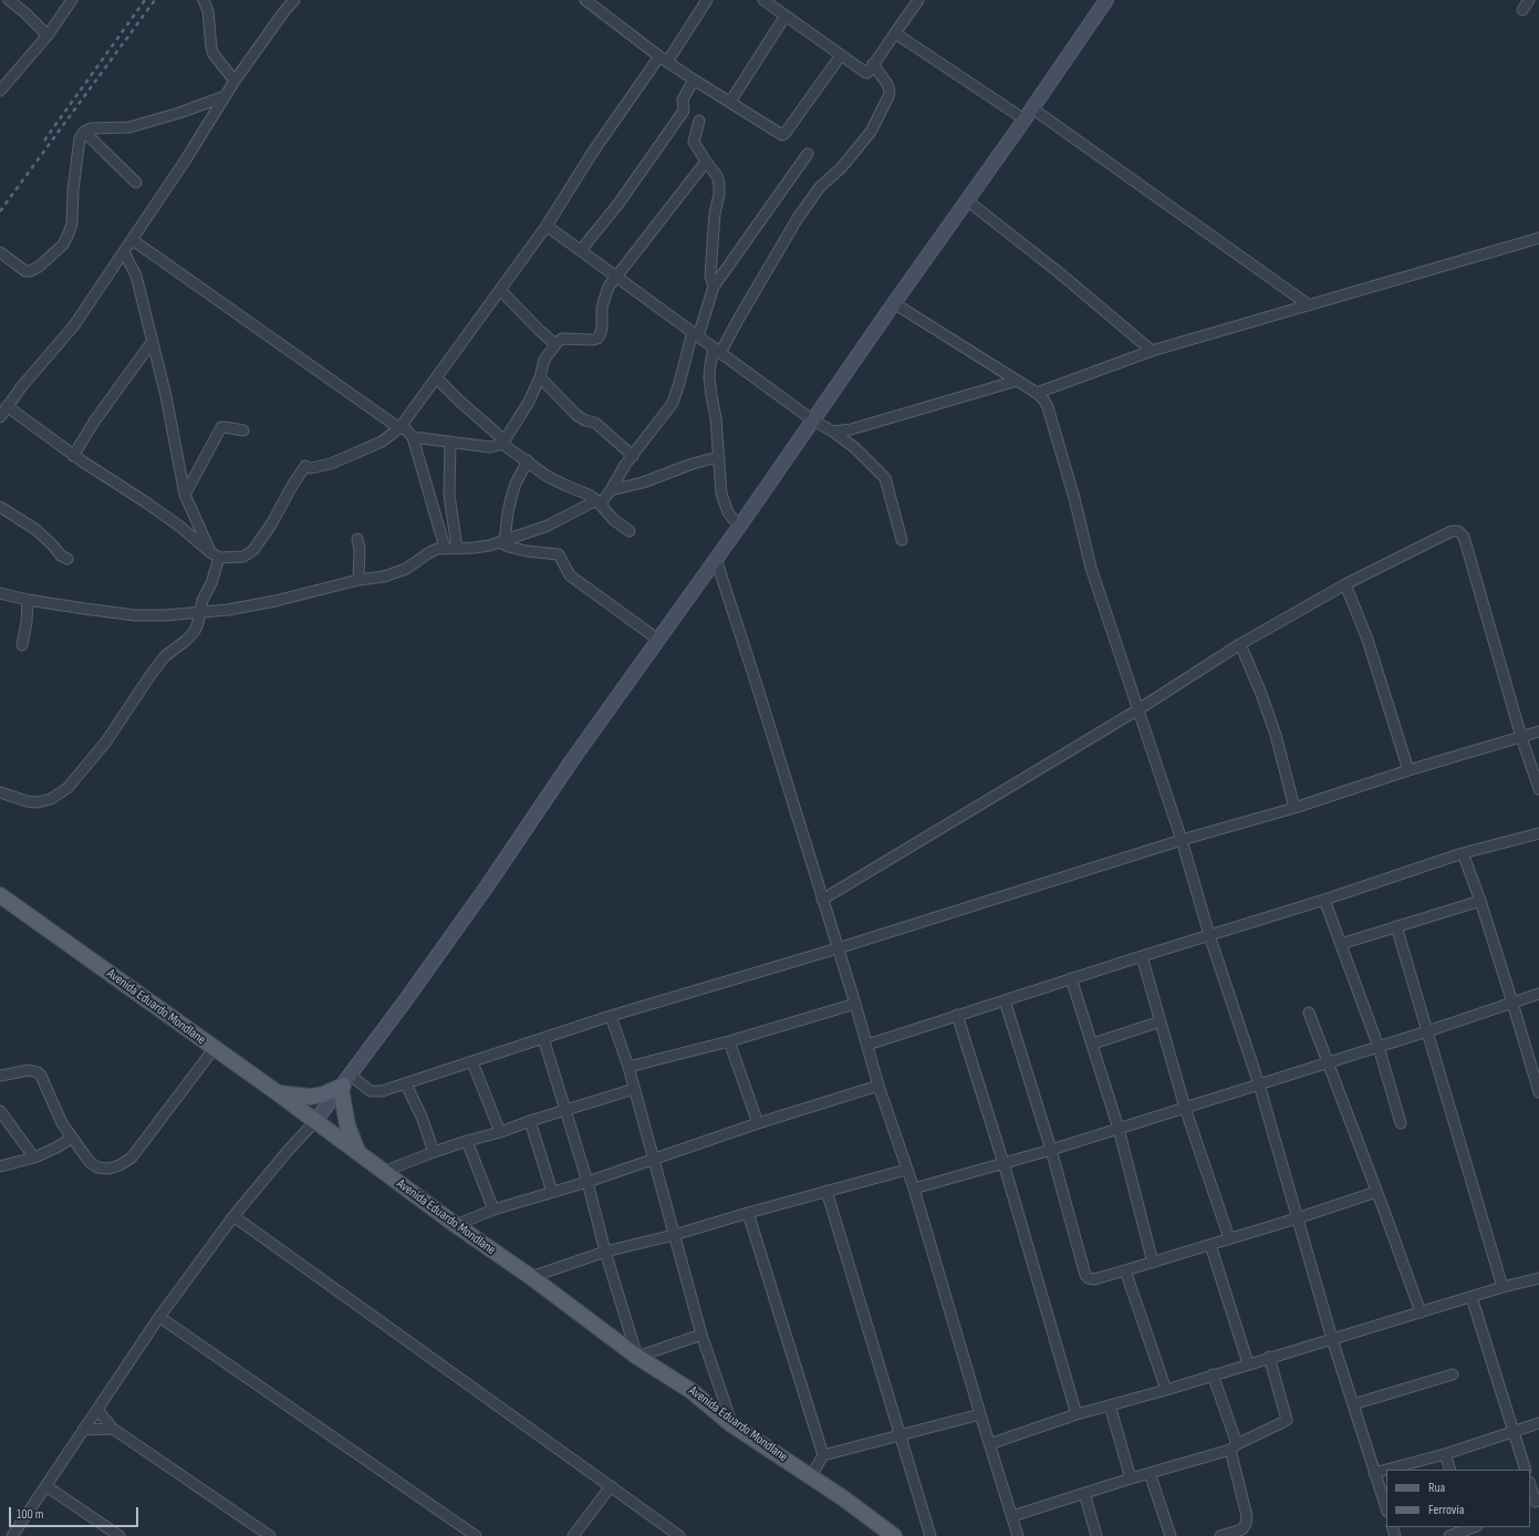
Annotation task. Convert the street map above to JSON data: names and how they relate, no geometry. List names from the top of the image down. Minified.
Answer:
{"streets":{"main road":["Avenida Eduardo Mondlane"]},"legend":["Rua","Ferrovia"],"scale_bar":"100 m"}
